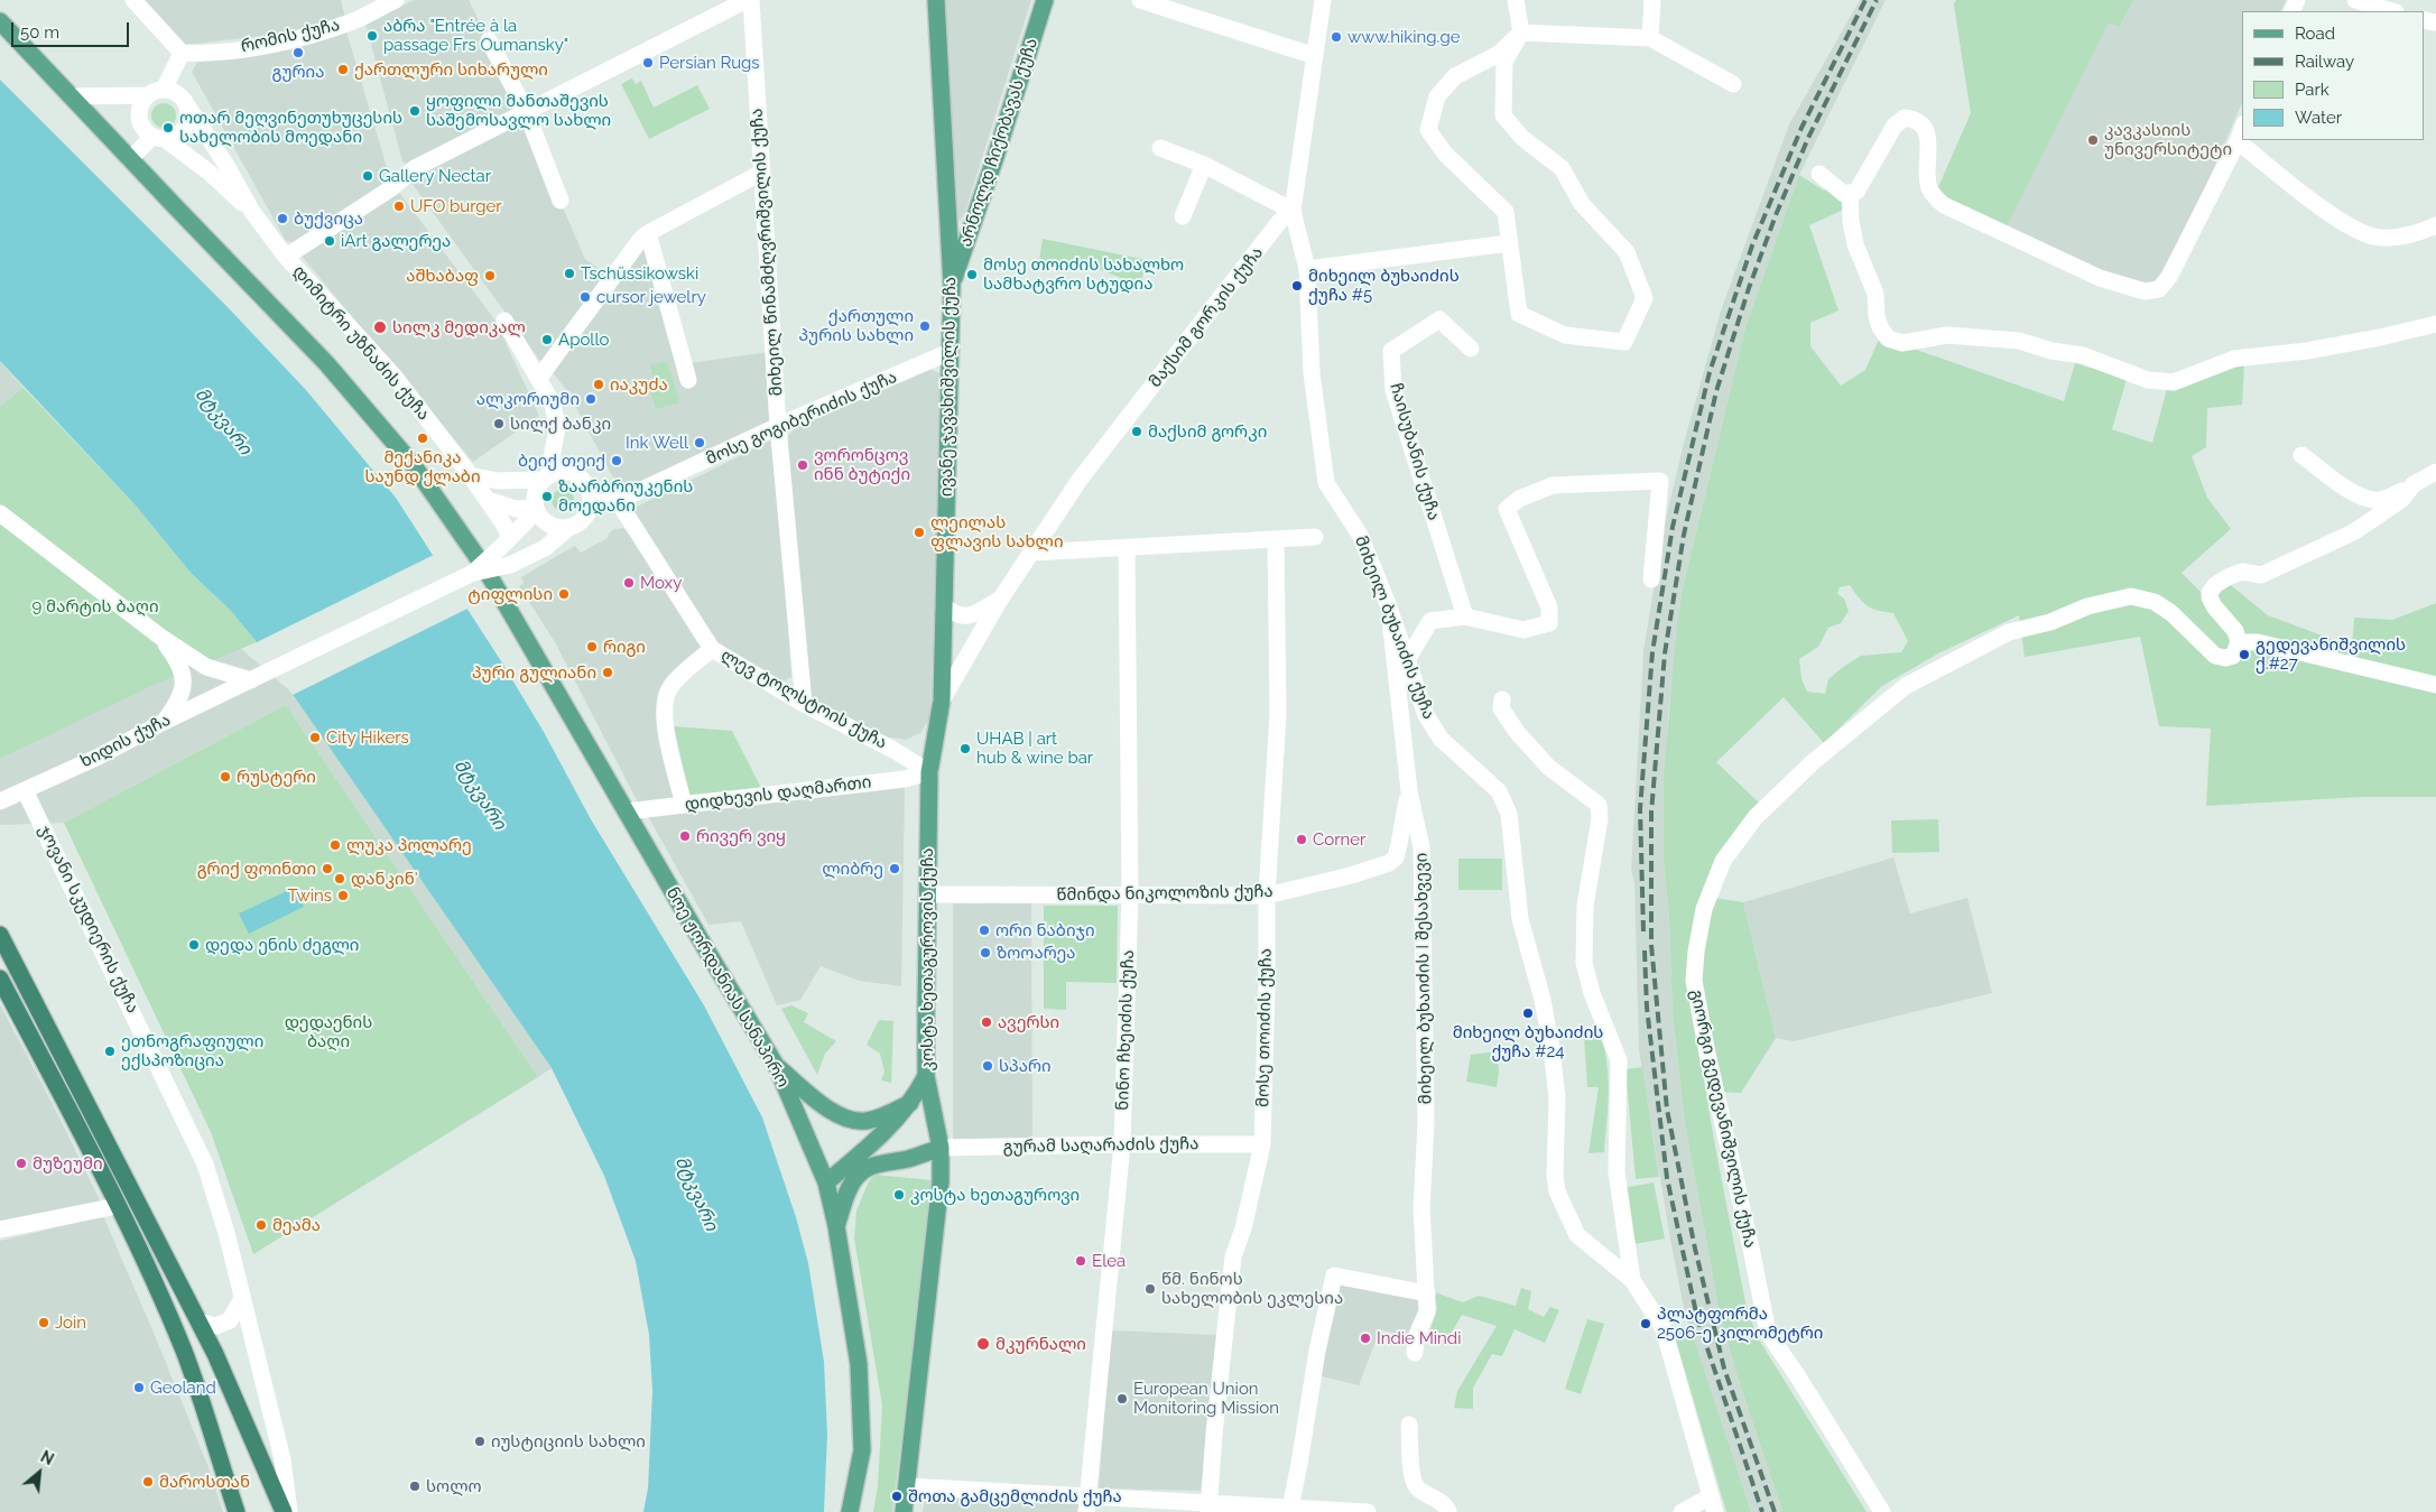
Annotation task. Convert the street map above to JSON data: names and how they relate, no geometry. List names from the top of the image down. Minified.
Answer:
{"streets":{"main road":["არნოლდ ჩიქობავას ქუჩა","ივანე ჯავახიშვილის ქუჩა","კოსტა ხეთაგუროვის ქუჩა","ნოე ჟორდანიას სანაპირო"],"street":["რომის ქუჩა","მიხეილ წინამძღვრიშვილის ქუჩა","მაქსიმ გორკის ქუჩა","დიმიტრი უზნაძის ქუჩა","მოსე გოგიბერიძის ქუჩა","ჩაისუბანის ქუჩა","მიხეილ ბუხაიძის ქუჩა","ლევ ტოლსტოის ქუჩა","ხიდის ქუჩა","დიდხევის დაღმართი","წმინდა ნიკოლოზის ქუჩა","ჯოვანი სკუდიერის ქუჩა","მიხეილ ბუხაიძის I შესახვევი","მოსე თოიძის ქუჩა","ნინო ჩხეიძის ქუჩა","გიორგი გედევანიშვილის ქუჩა","გურამ საღარაძის ქუჩა"]},"crossings":[["არნოლდ ჩიქობავას ქუჩა","ივანე ჯავახიშვილის ქუჩა"],["მიხეილ წინამძღვრიშვილის ქუჩა","მოსე გოგიბერიძის ქუჩა"],["მიხეილ წინამძღვრიშვილის ქუჩა","ლევ ტოლსტოის ქუჩა"],["მაქსიმ გორკის ქუჩა","ივანე ჯავახიშვილის ქუჩა"],["მაქსიმ გორკის ქუჩა","მიხეილ ბუხაიძის ქუჩა"],["ივანე ჯავახიშვილის ქუჩა","მოსე გოგიბერიძის ქუჩა"],["ივანე ჯავახიშვილის ქუჩა","ლევ ტოლსტოის ქუჩა"],["ივანე ჯავახიშვილის ქუჩა","დიდხევის დაღმართი"],["ივანე ჯავახიშვილის ქუჩა","კოსტა ხეთაგუროვის ქუჩა"],["მოსე გოგიბერიძის ქუჩა","ლევ ტოლსტოის ქუჩა"],["მიხეილ ბუხაიძის ქუჩა","მიხეილ ბუხაიძის I შესახვევი"],["ლევ ტოლსტოის ქუჩა","დიდხევის დაღმართი"],["ლევ ტოლსტოის ქუჩა","კოსტა ხეთაგუროვის ქუჩა"],["ხიდის ქუჩა","ჯოვანი სკუდიერის ქუჩა"],["ხიდის ქუჩა","ნოე ჟორდანიას სანაპირო"],["დიდხევის დაღმართი","კოსტა ხეთაგუროვის ქუჩა"],["დიდხევის დაღმართი","ნოე ჟორდანიას სანაპირო"],["წმინდა ნიკოლოზის ქუჩა","კოსტა ხეთაგუროვის ქუჩა"],["წმინდა ნიკოლოზის ქუჩა","მიხეილ ბუხაიძის I შესახვევი"],["წმინდა ნიკოლოზის ქუჩა","მოსე თოიძის ქუჩა"],["წმინდა ნიკოლოზის ქუჩა","ნინო ჩხეიძის ქუჩა"],["კოსტა ხეთაგუროვის ქუჩა","გურამ საღარაძის ქუჩა"],["მოსე თოიძის ქუჩა","გურამ საღარაძის ქუჩა"],["ნინო ჩხეიძის ქუჩა","გურამ საღარაძის ქუჩა"]],"water":["მტკვარი"],"parks":["9 მარტის ბაღი","დედაენის ბაღი"],"places":["აბრა \"Entrée à la passage Frs Oumansky\"","www.hiking.ge","გურია","Persian Rugs","ქართლური სიხარული","ყოფილი მანთაშევის საშემოსავლო სახლი","ოთარ მეღვინეთუხუცესის სახელობის მოედანი","კავკასიის უნივერსიტეტი","Gallery Nectar","UFO burger","ბუქვიცა","iArt გალერეა","Tschüssikowski","მოსე თოიძის სახალხო სამხატვრო სტუდია","აშხაბაფ","მიხეილ ბუხაიძის ქუჩა #5","cursor jewelry","ქართული პურის სახლი","სილკ მედიკალ","Apollo","იაკუძა","ალკორიუმი","სილქ ბანკი","მაქსიმ გორკი","მექანიკა საუნდ ქლაბი","Ink Well","ბეიქ თეიქ","ვორონცოვ ინნ ბუტიქი","ზაარბრიუკენის მოედანი","ლეილას ფლავის სახლი","Moxy","ტიფლისი","რიგი","გედევანიშვილის ქ.#27","პური გულიანი","City Hikers","UHAB | art hub & wine bar","რუსტერი","რივერ ვიყ","Corner","ლუკა პოლარე","გრიქ ფოინთი","ლიბრე","დანკინ'","Twins","ორი ნაბიჯი","დედა ენის ძეგლი","ზოოარეა","მიხეილ ბუხაიძის ქუჩა #24","ავერსი","ეთნოგრაფიული ექსპოზიცია","სპარი","მუზეუმი","კოსტა ხეთაგუროვი","მეამა","Elea","წმ. ნინოს სახელობის ეკლესია","Join","პლატფორმა 2506-ე კილომეტრი","Indie Mindi","მკურნალი","Geoland","European Union Monitoring Mission","იუსტიციის სახლი","მაროსთან","სოლო","შოთა გამცემლიძის ქუჩა"],"legend":["Road","Railway","Park","Water"],"scale_bar":"50 m","north":"top right"}
